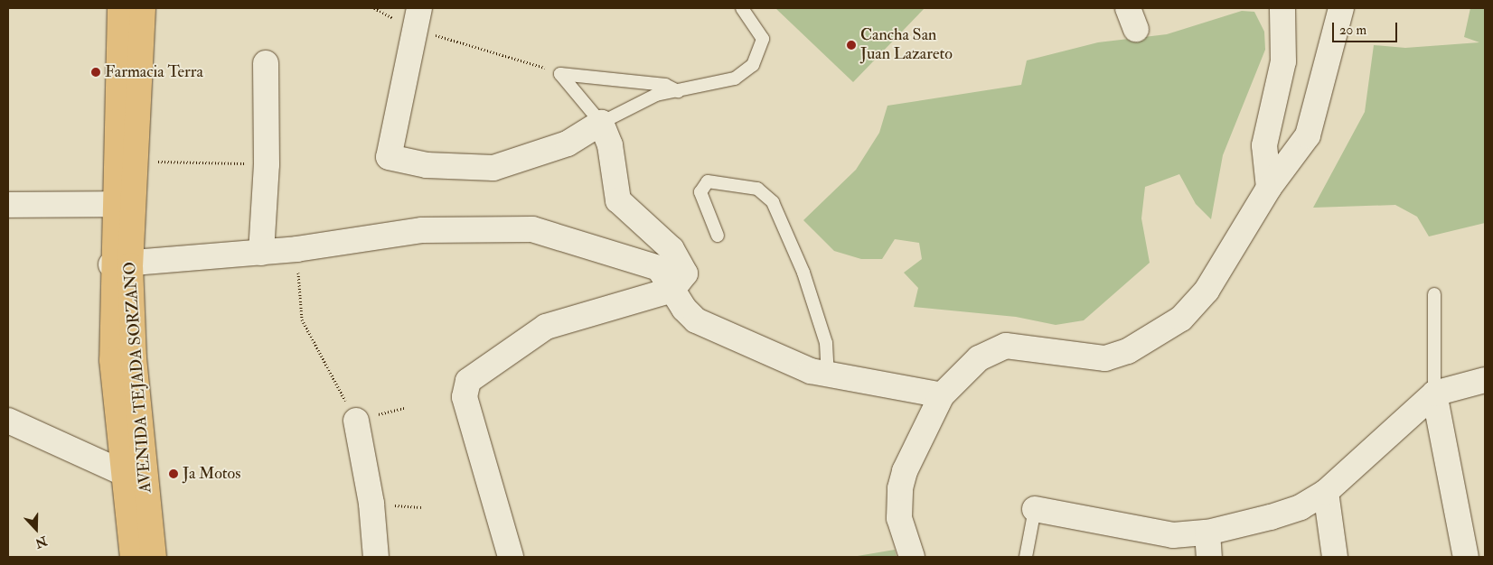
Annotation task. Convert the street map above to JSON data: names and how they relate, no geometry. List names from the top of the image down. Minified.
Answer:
{"streets":{"main road":["AVENIDA TEJADA SORZANO"]},"places":["Cancha San Juan Lazareto","Farmacia Terra","Ja Motos"],"scale_bar":"20 m","north":"bottom"}
